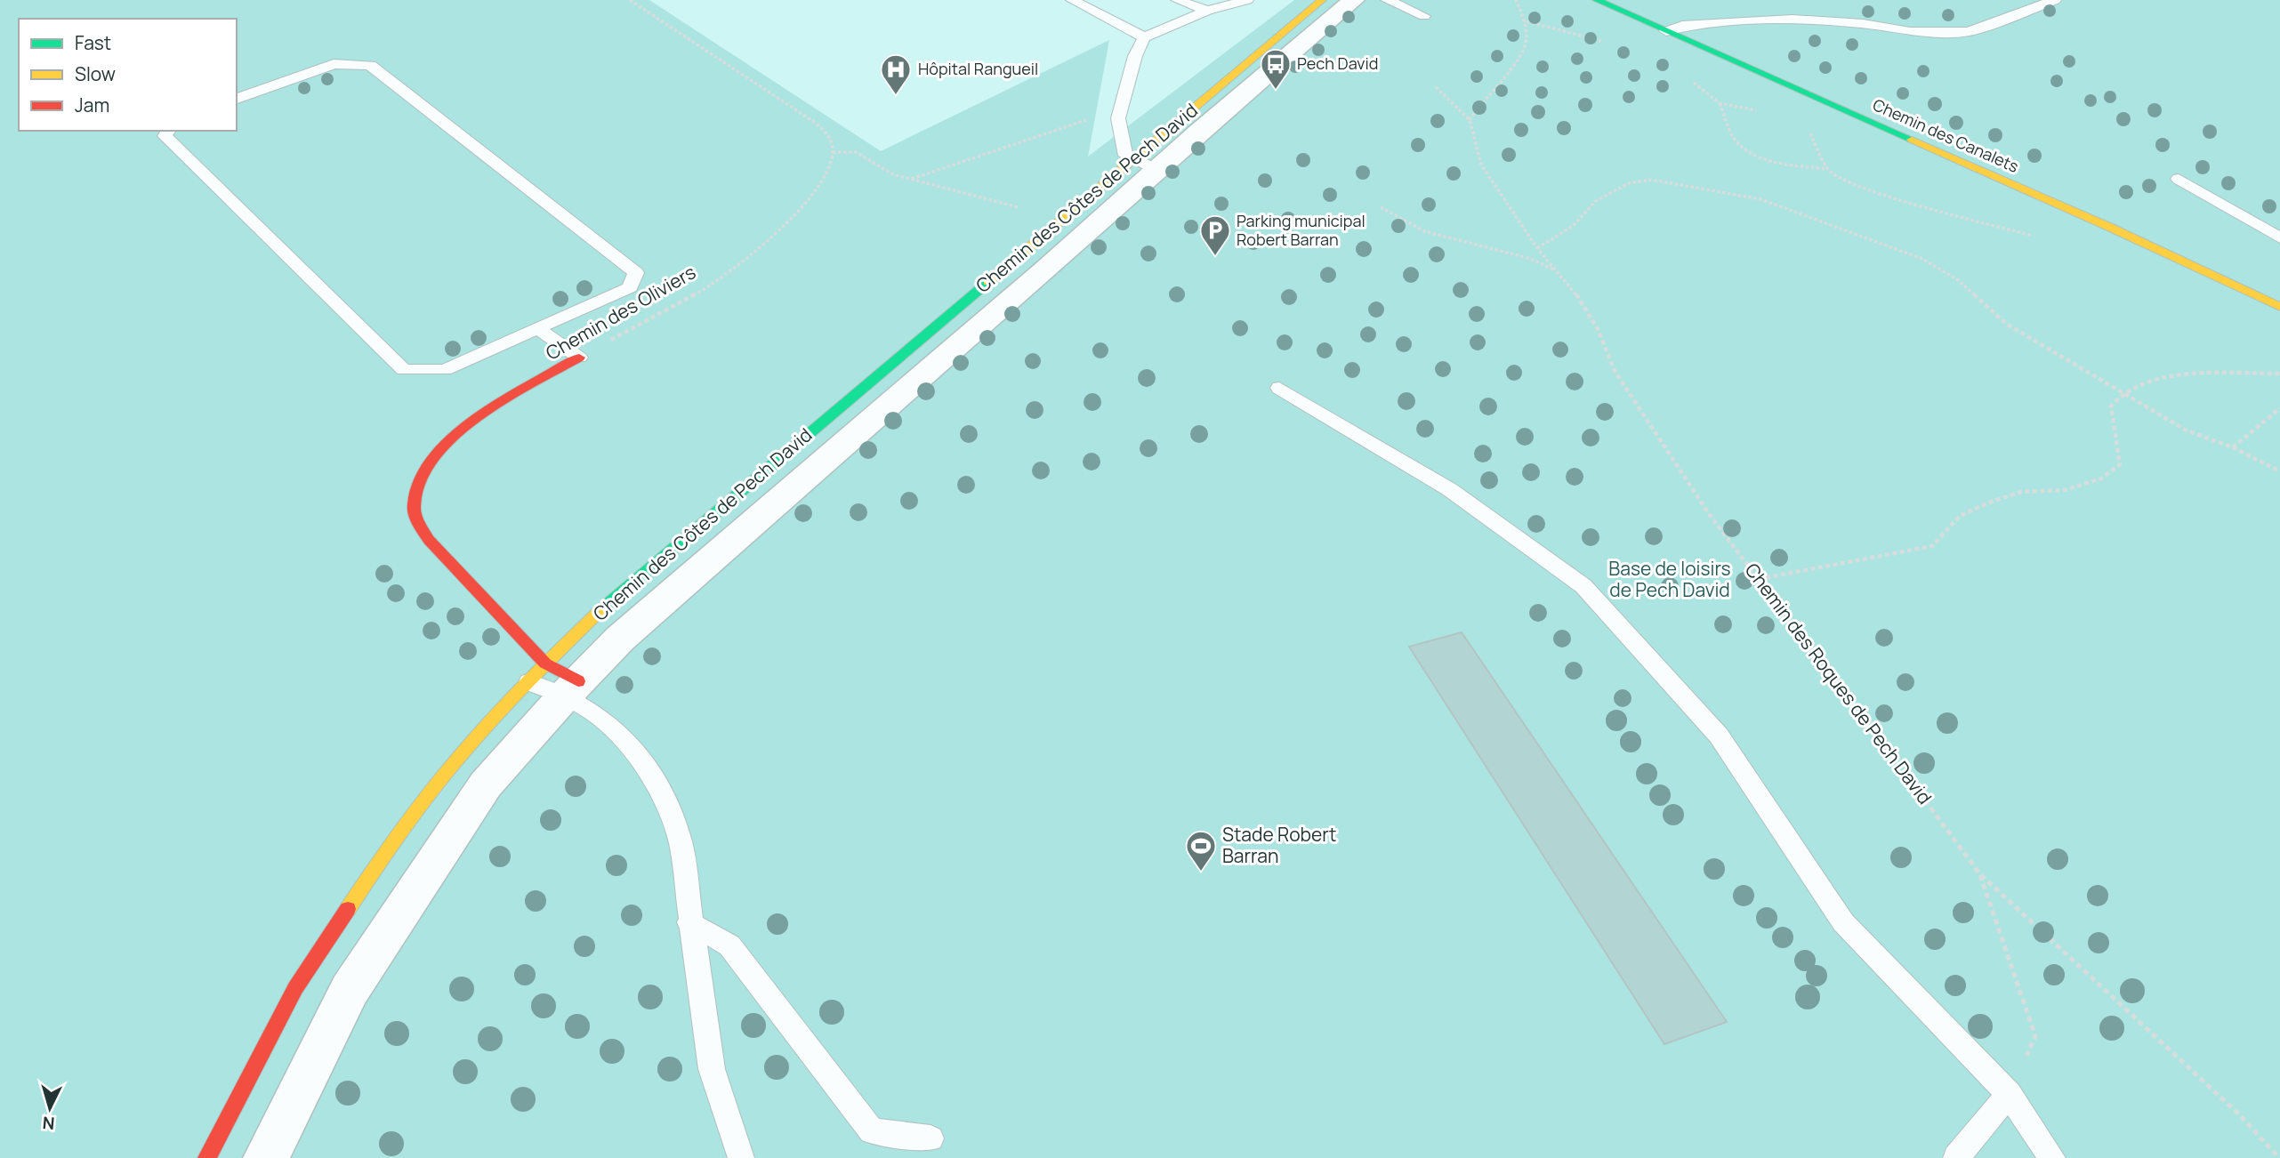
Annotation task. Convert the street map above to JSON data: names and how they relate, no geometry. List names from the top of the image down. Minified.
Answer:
{"streets":{"street":["Chemin des Canalets","Chemin des Côtes de Pech David","Chemin des Oliviers"],"path":["Chemin des Roques de Pech David"]},"crossings":[["Chemin des Côtes de Pech David","Chemin des Oliviers"]],"parks":["Base de loisirs de Pech David"],"places":{"bus stop":["Pech David"],"hospital":["Hôpital Rangueil"],"parking":["Parking municipal Robert Barran"],"sports":["Stade Robert Barran"]},"legend":["Fast","Slow","Jam"],"north":"bottom"}
